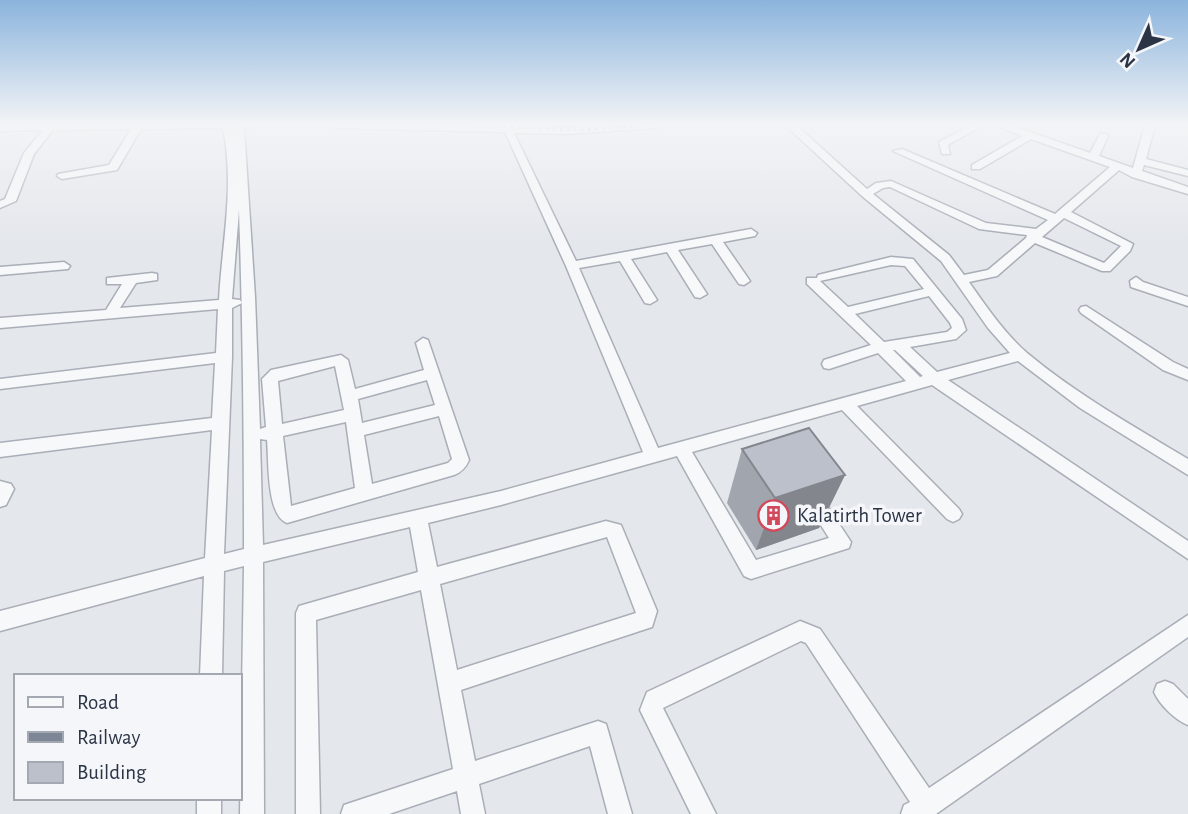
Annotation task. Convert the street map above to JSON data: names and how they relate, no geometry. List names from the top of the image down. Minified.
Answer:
{"places":{"building":["Kalatirth Tower"]},"legend":["Road","Railway","Building"],"north":"bottom left"}
